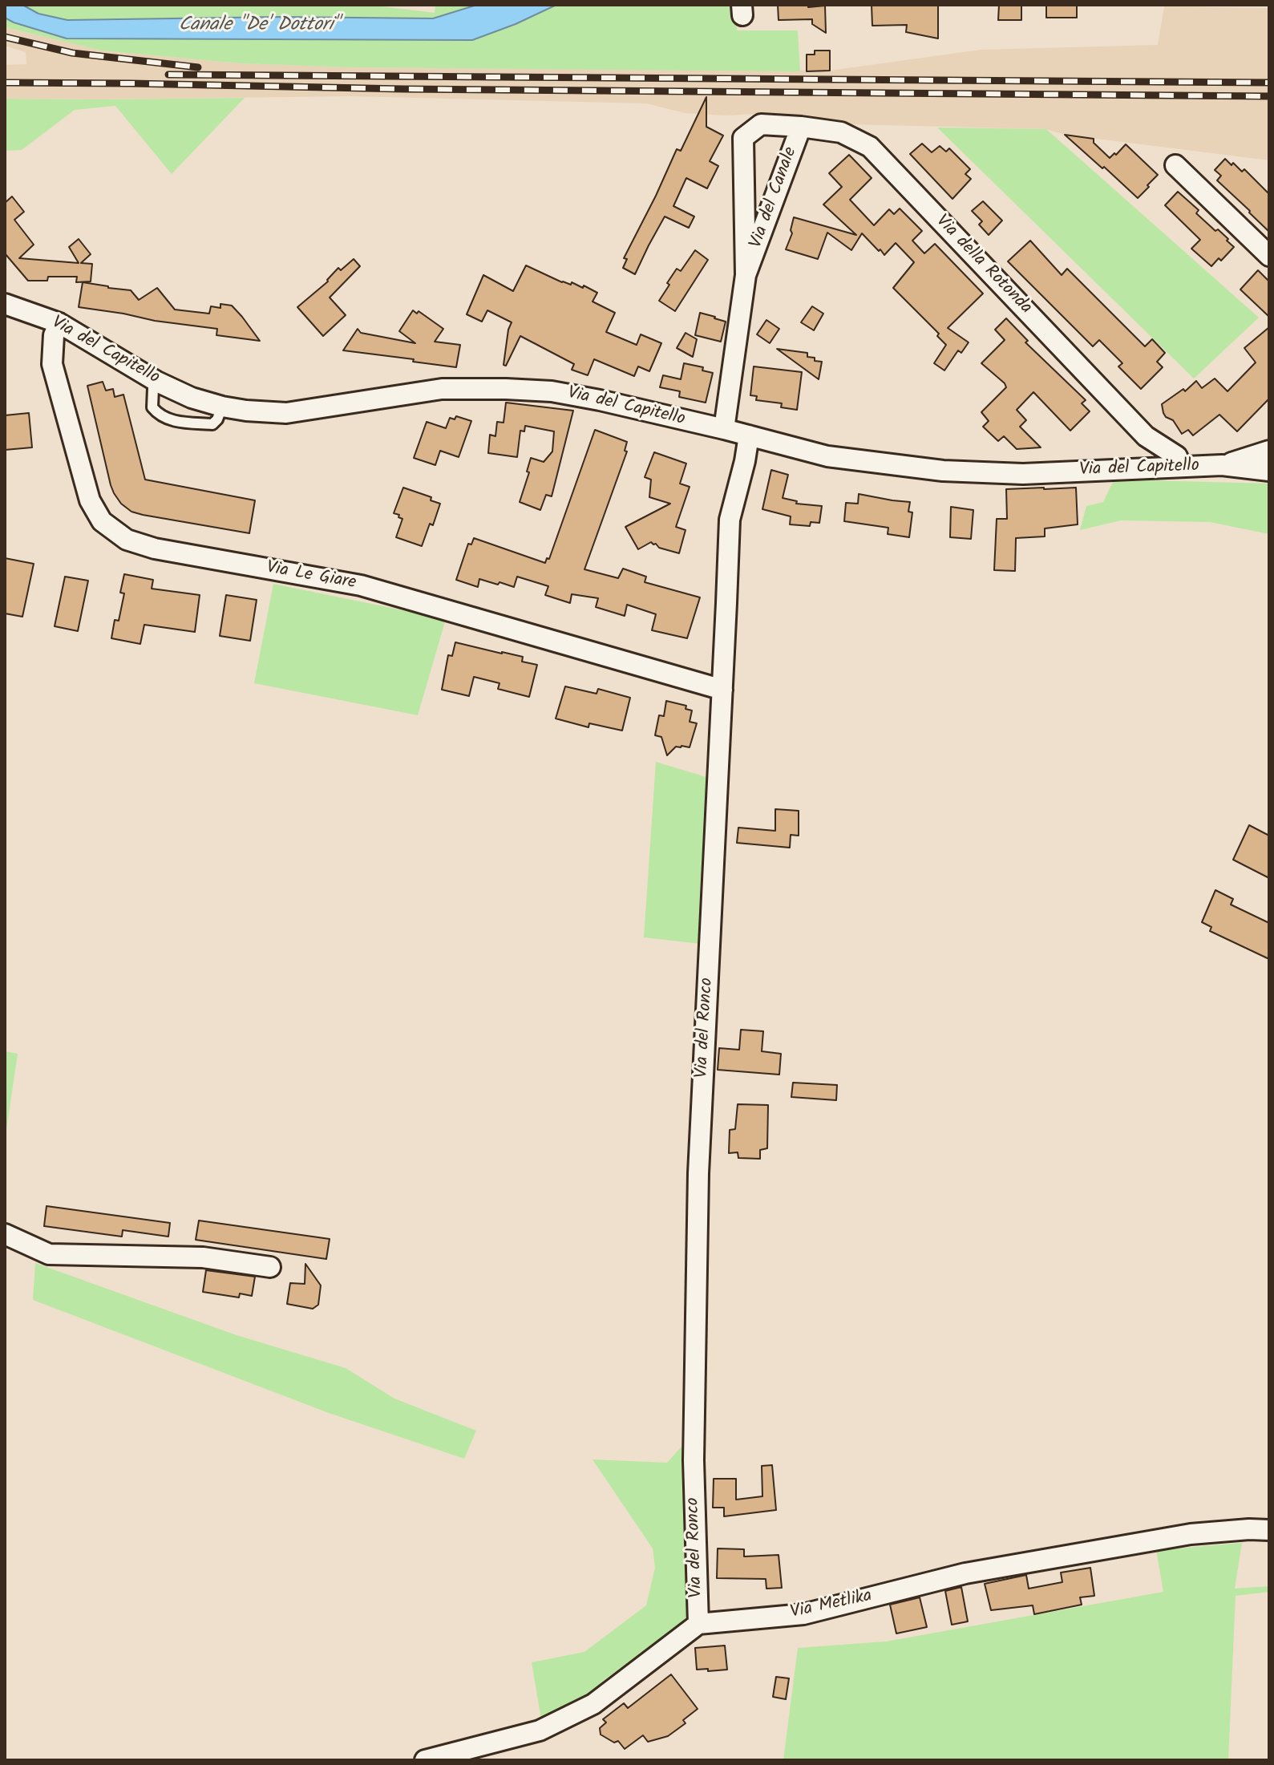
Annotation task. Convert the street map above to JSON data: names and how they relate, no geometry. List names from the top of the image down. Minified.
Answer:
{"streets":{"street":["Via del Canale","Via della Rotonda","Via del Capitello","Via Le Giare","Via del Ronco","Via Metlika"]},"crossings":[["Via del Canale","Via della Rotonda"],["Via del Canale","Via del Capitello"],["Via della Rotonda","Via del Capitello"],["Via del Capitello","Via Le Giare"],["Via del Capitello","Via del Ronco"],["Via Le Giare","Via del Ronco"],["Via del Ronco","Via Metlika"]],"water":["Canale \"De' Dottori\""]}
